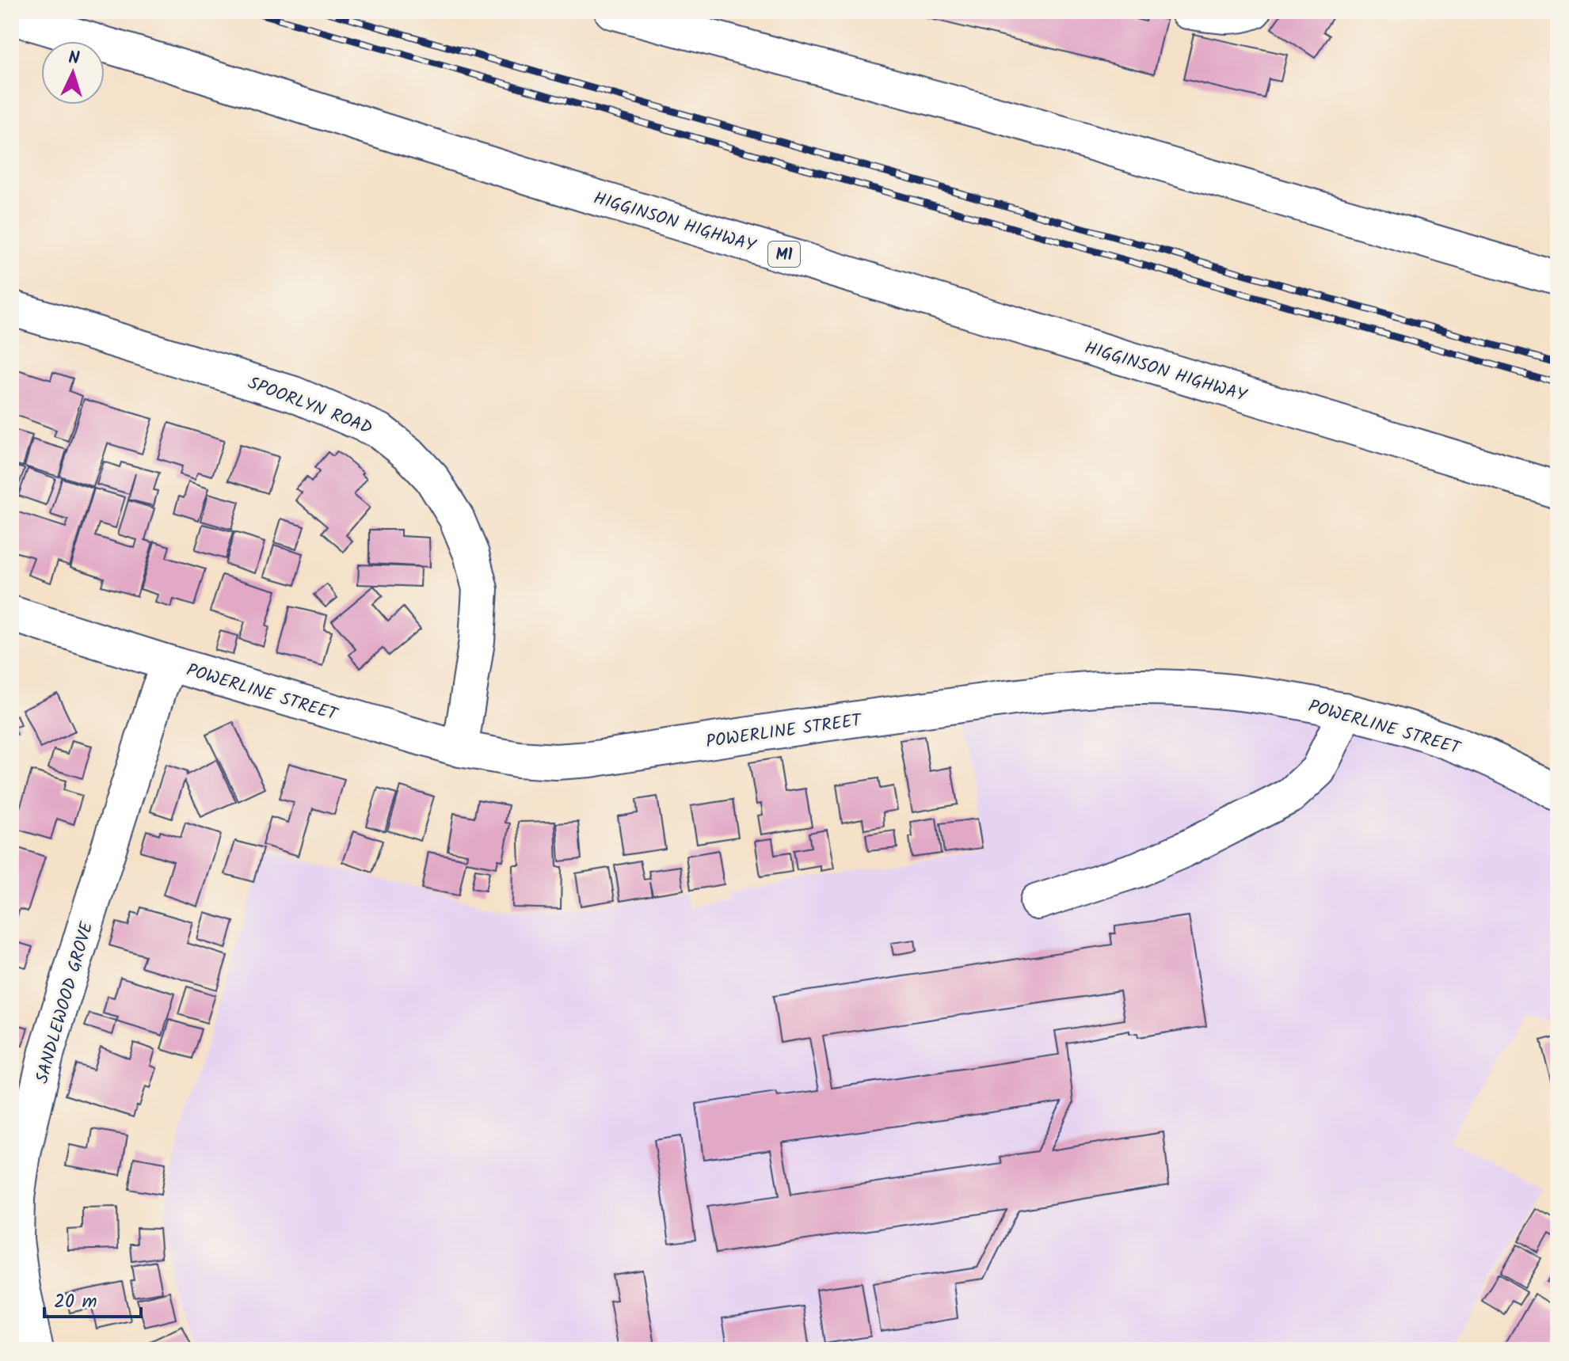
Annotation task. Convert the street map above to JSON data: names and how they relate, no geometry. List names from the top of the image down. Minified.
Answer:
{"streets":{"main road":["HIGGINSON HIGHWAY","M1","SPOORLYN ROAD","POWERLINE STREET","SANDLEWOOD GROVE"]},"crossings":[["SPOORLYN ROAD","POWERLINE STREET"],["POWERLINE STREET","SANDLEWOOD GROVE"]],"scale_bar":"20 m","north":"top"}
